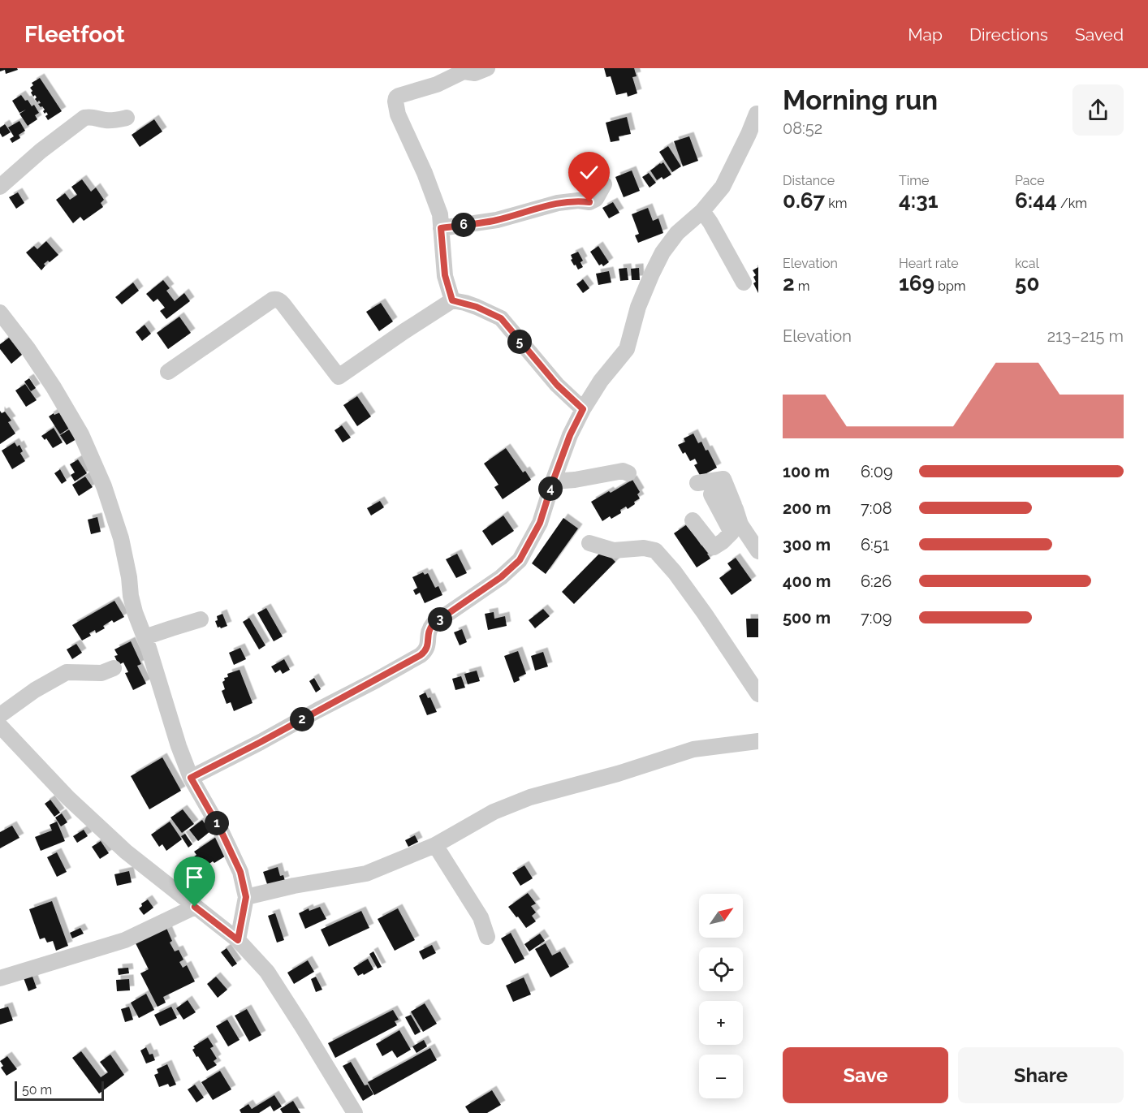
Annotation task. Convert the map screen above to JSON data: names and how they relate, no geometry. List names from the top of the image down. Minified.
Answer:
{"scale_bar":"50 m","north":"top right","page":{"header":"Fleetfoot","nav":["Map","Directions","Saved"],"heading":["Morning run","08:52"],"stats":[["Distance","0.67 km"],["Time","4:31"],["Pace","6:44 /km"],["Elevation","2 m"],["Heart rate","169 bpm"],["kcal","50"]],"pins":["6","5","4","3","2","1"],"chart":["Elevation","213–215 m"],"list":[{"name":"100 m","note":"6:09"},{"name":"200 m","note":"7:08"},{"name":"300 m","note":"6:51"},{"name":"400 m","note":"6:26"},{"name":"500 m","note":"7:09"}],"map_buttons":["+","−"],"buttons":["Save","Share"],"scale":"50 m"}}
